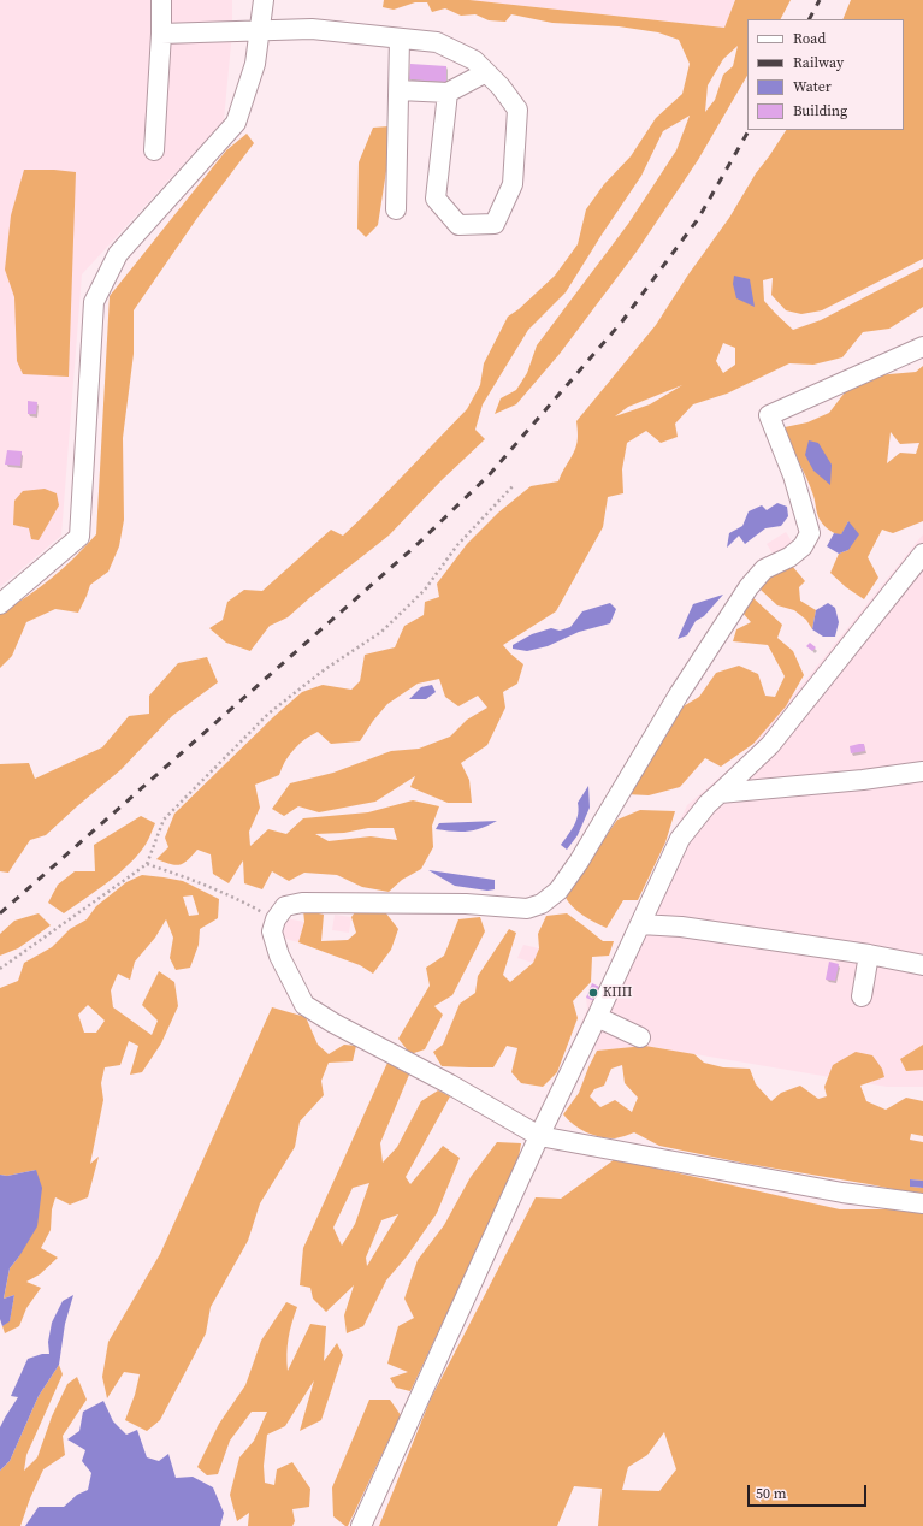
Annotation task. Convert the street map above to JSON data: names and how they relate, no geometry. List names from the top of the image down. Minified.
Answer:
{"places":["КПП"],"legend":["Road","Railway","Water","Building"],"scale_bar":"50 m"}
